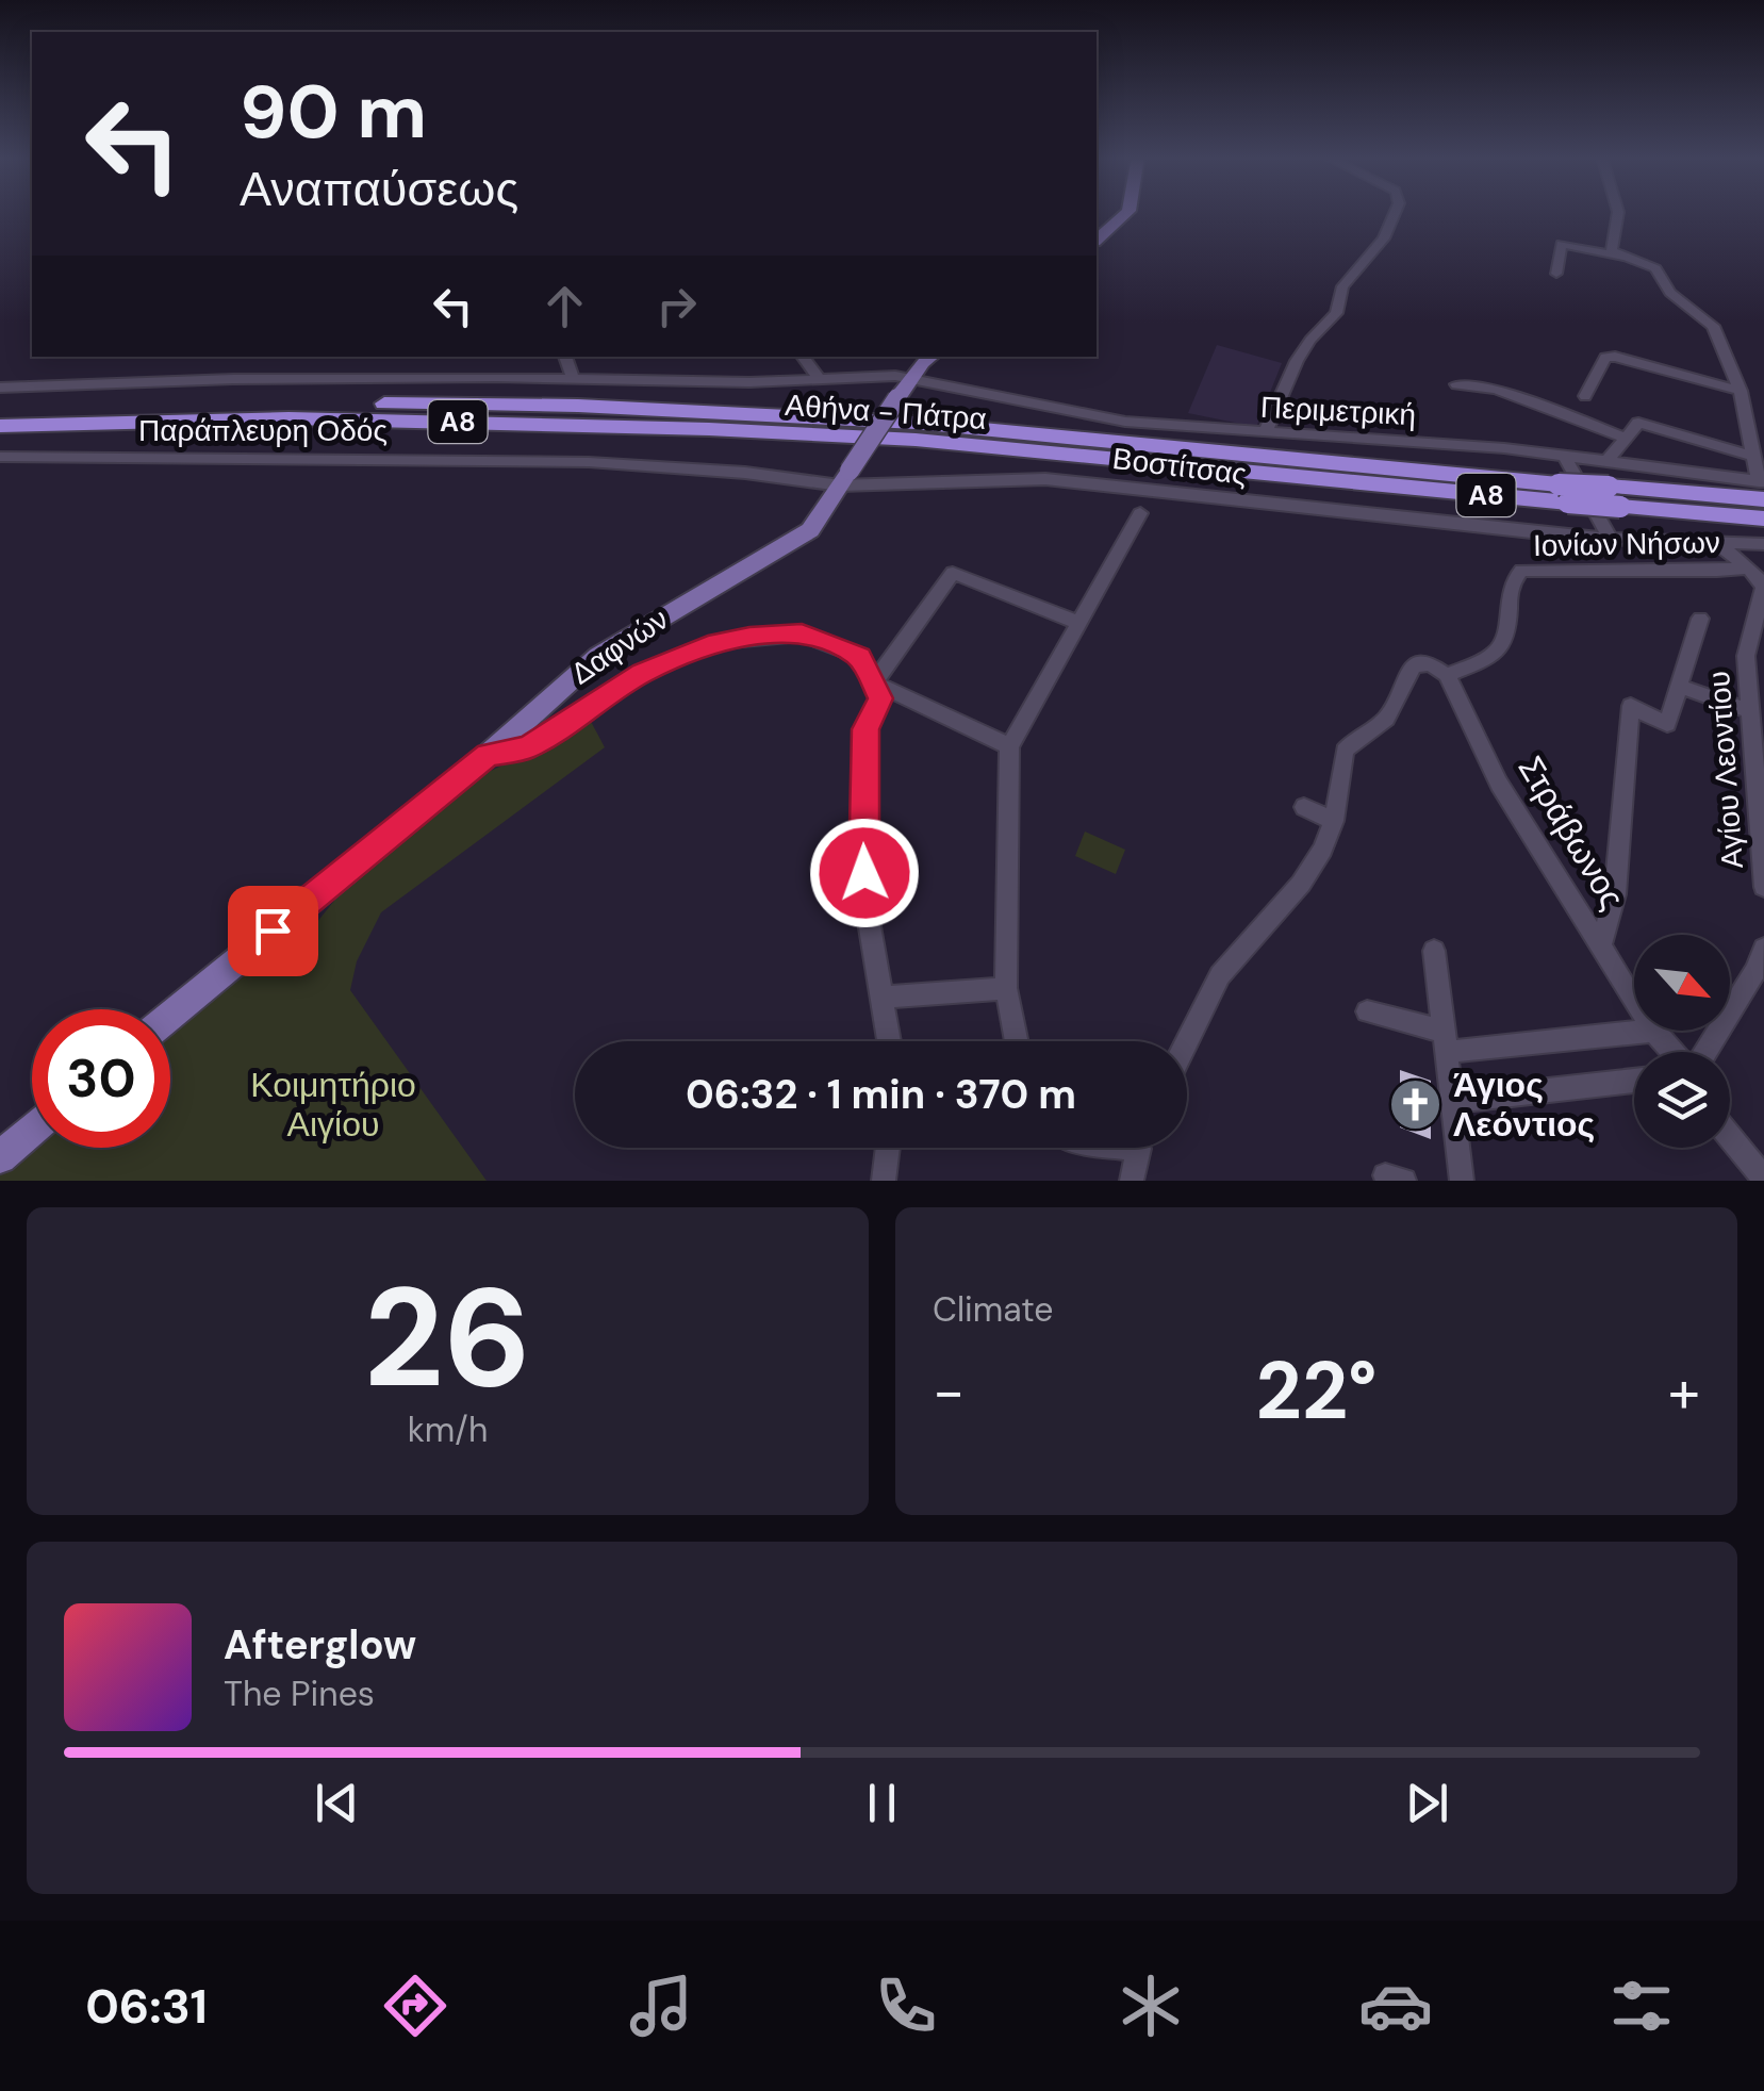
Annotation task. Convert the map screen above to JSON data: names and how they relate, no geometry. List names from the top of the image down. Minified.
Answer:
{"streets":{"highway":["Αθήνα - Πάτρα","Α8"],"main road":["Δαφνών"],"street":["Περιμετρική","Παράπλευρη Οδός","Βοστίτσας","Ιονίων Νήσων","Αγίου Λεοντίου","Στράβωνος"]},"crossings":[["Περιμετρική","Αθήνα - Πάτρα"],["Περιμετρική","Δαφνών"],["Παράπλευρη Οδός","Βοστίτσας"],["Βοστίτσας","Δαφνών"],["Ιονίων Νήσων","Αγίου Λεοντίου"],["Ιονίων Νήσων","Στράβωνος"]],"parks":["Κοιμητήριο Αιγίου"],"places":{"church":["Άγιος Λεόντιος"]},"north":"bottom right","page":{"turn":["90 m","Αναπαύσεως"],"limit":"30","trip":"06:32 · 1 min · 370 m","tile":[["26","km/h"],"Climate"],"heat":["−","22°","+"],"song":["Afterglow","The Pines"],"tabs":"06:31"}}
